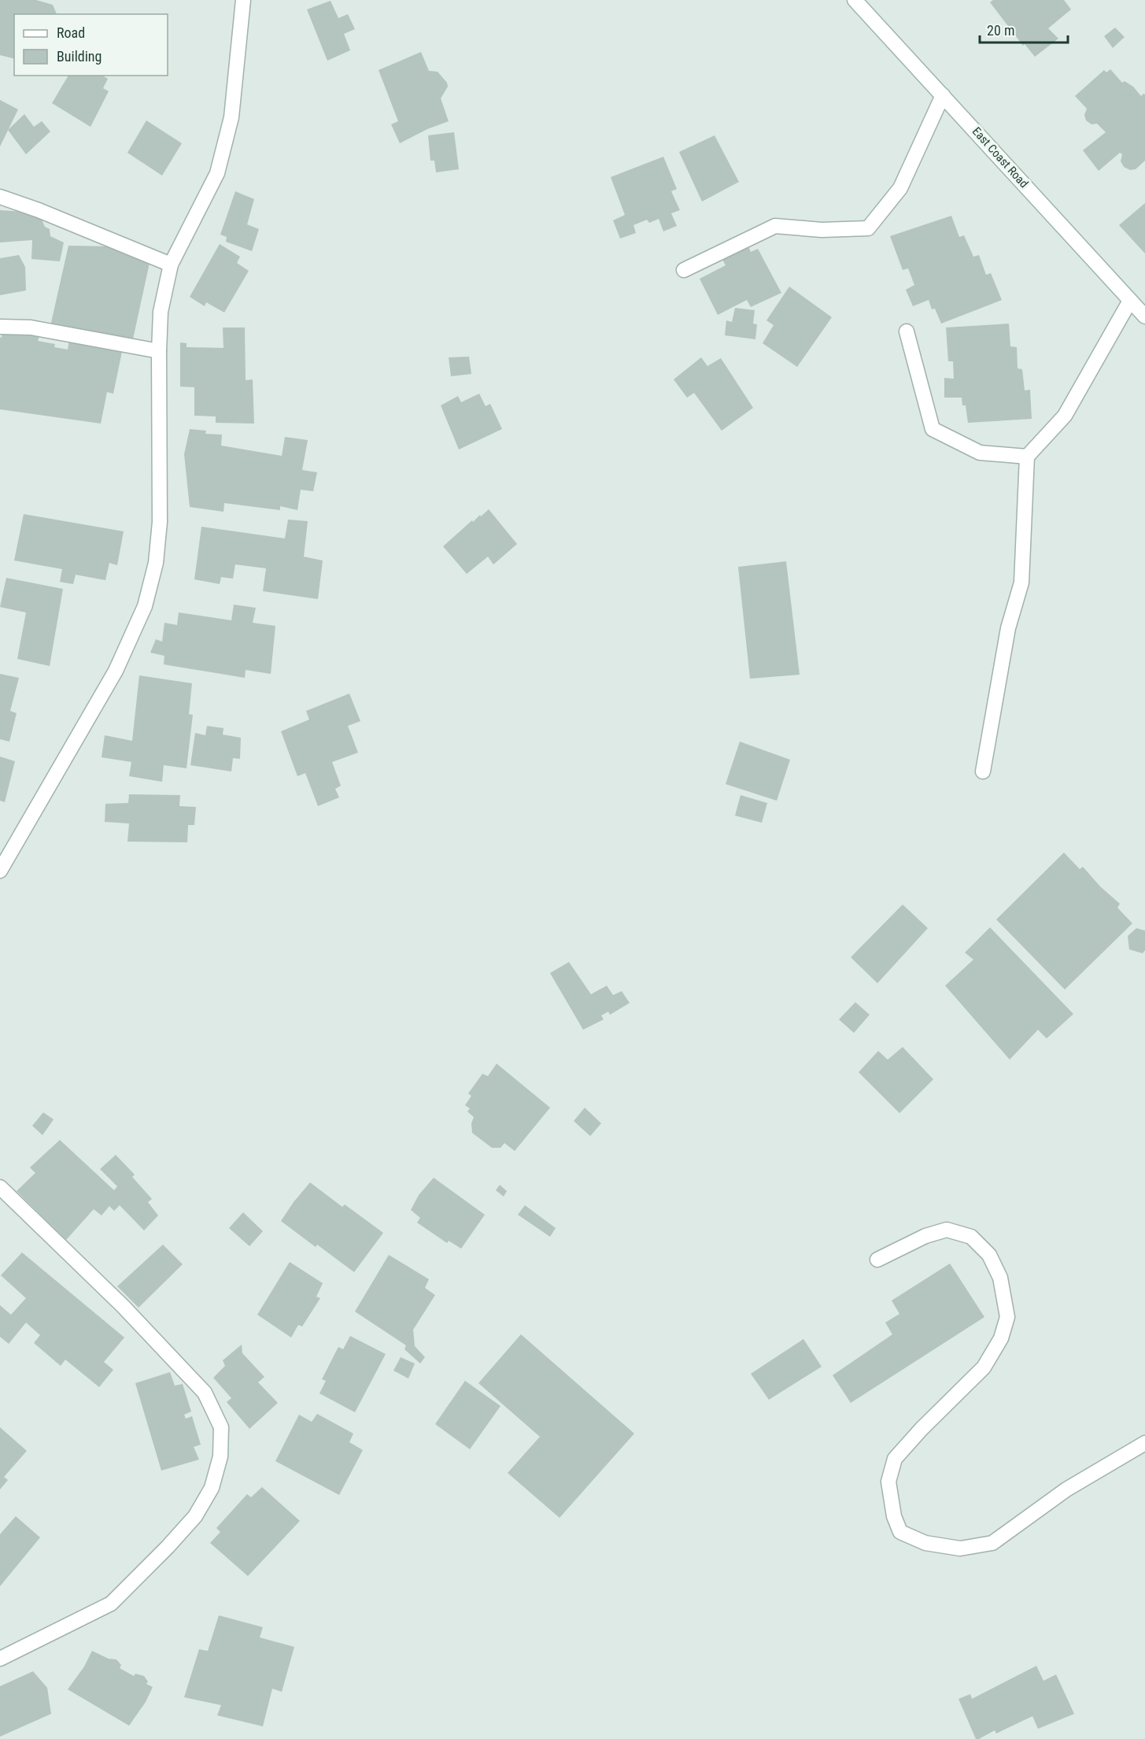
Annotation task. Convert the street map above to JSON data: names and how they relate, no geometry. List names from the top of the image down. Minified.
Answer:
{"streets":{"street":["East Coast Road"]},"legend":["Road","Building"],"scale_bar":"20 m"}
